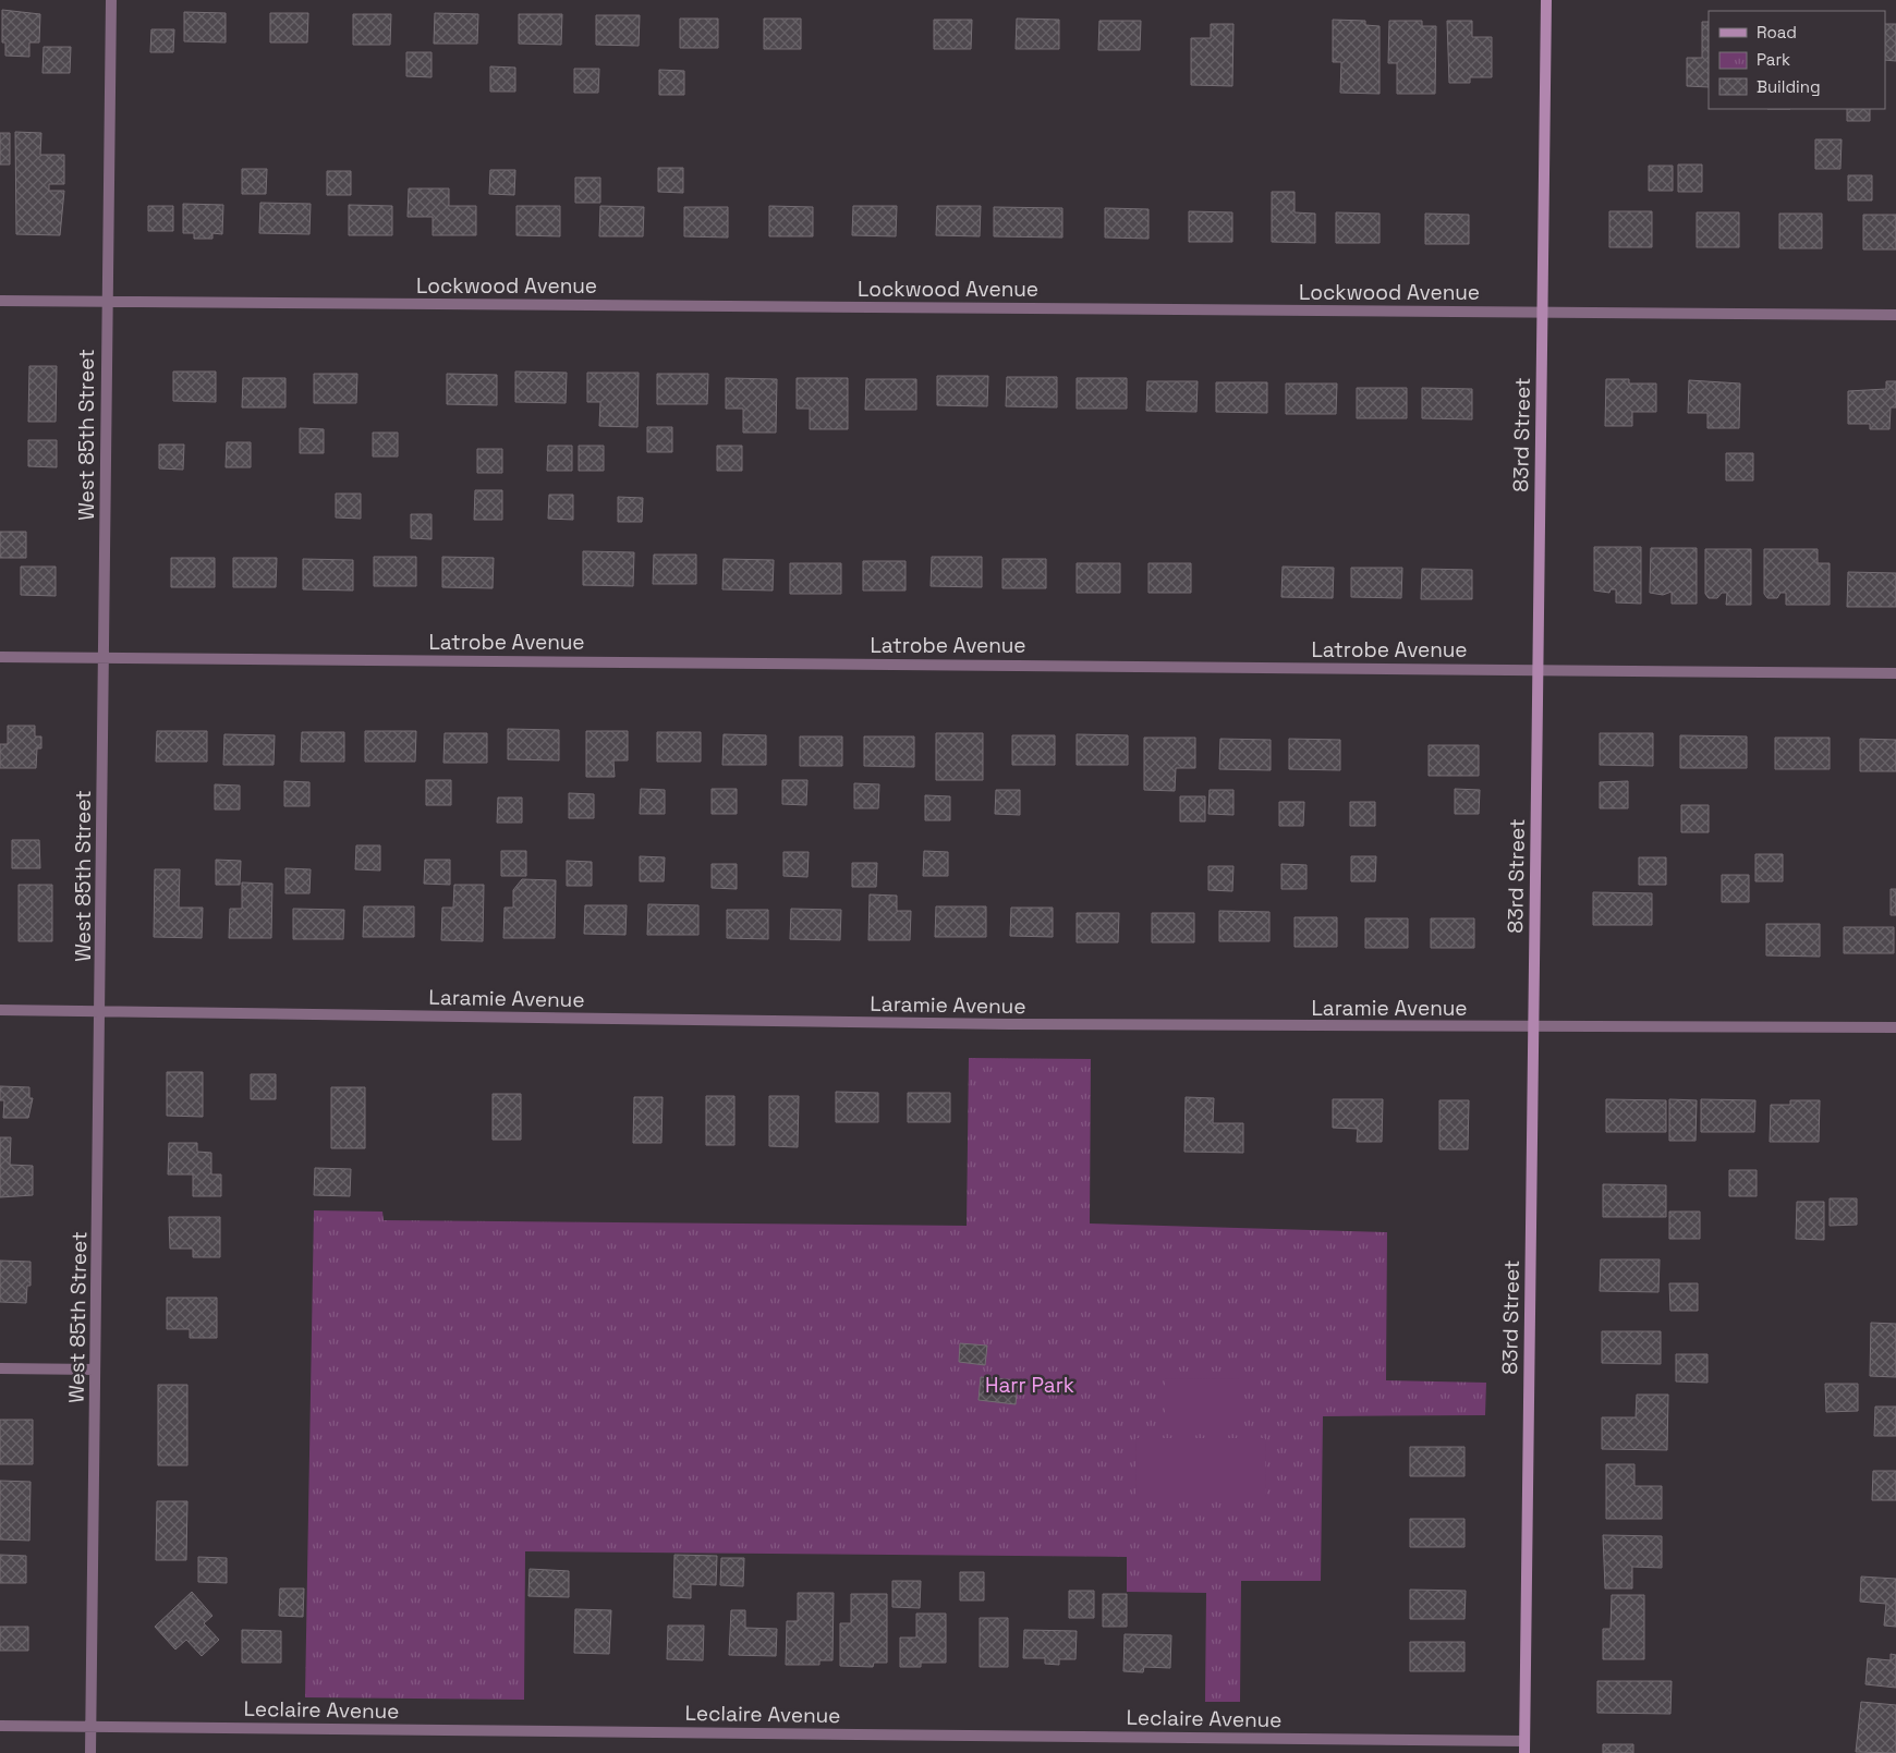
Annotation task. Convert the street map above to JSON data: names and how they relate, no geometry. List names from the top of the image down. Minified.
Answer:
{"streets":{"street":["Lockwood Avenue","West 85th Street","83rd Street","Latrobe Avenue","Laramie Avenue","Leclaire Avenue"]},"crossings":[["Lockwood Avenue","West 85th Street"],["Lockwood Avenue","83rd Street"],["West 85th Street","Latrobe Avenue"],["West 85th Street","Laramie Avenue"],["West 85th Street","Leclaire Avenue"],["83rd Street","Latrobe Avenue"],["83rd Street","Laramie Avenue"],["83rd Street","Leclaire Avenue"]],"parks":["Harr Park"],"legend":["Road","Park","Building"]}
